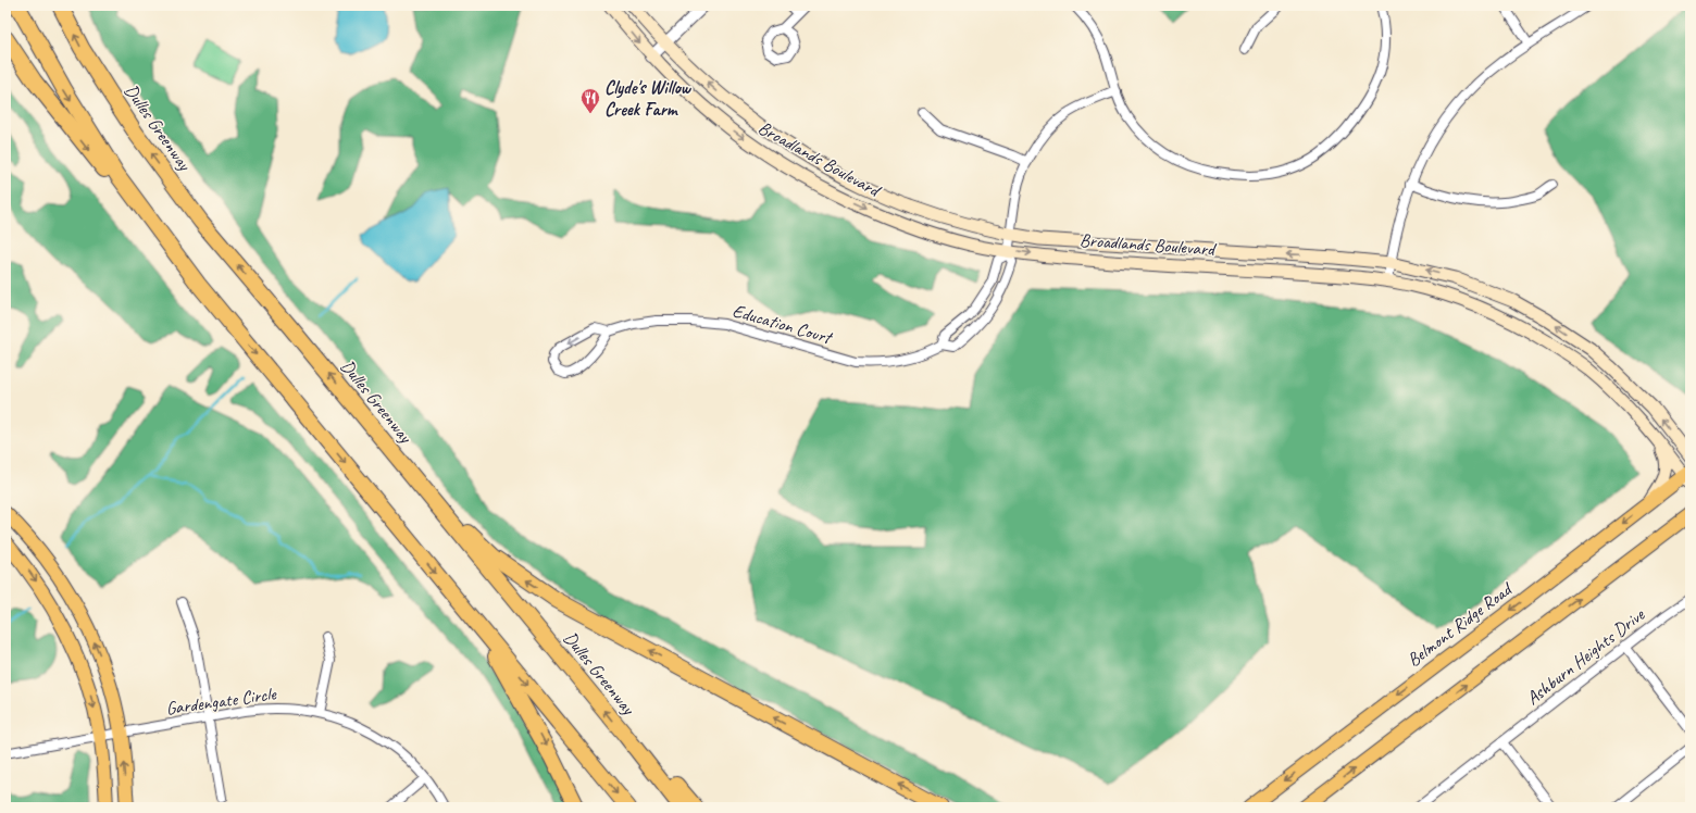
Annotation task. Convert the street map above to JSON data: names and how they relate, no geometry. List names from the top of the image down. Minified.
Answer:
{"streets":{"highway":["Dulles Greenway"],"main road":["Broadlands Boulevard","Belmont Ridge Road"],"street":["Education Court","Ashburn Heights Drive","Gardengate Circle"]},"crossings":[["Broadlands Boulevard","Belmont Ridge Road"]],"places":{"restaurant":["Clyde's Willow Creek Farm"]}}
